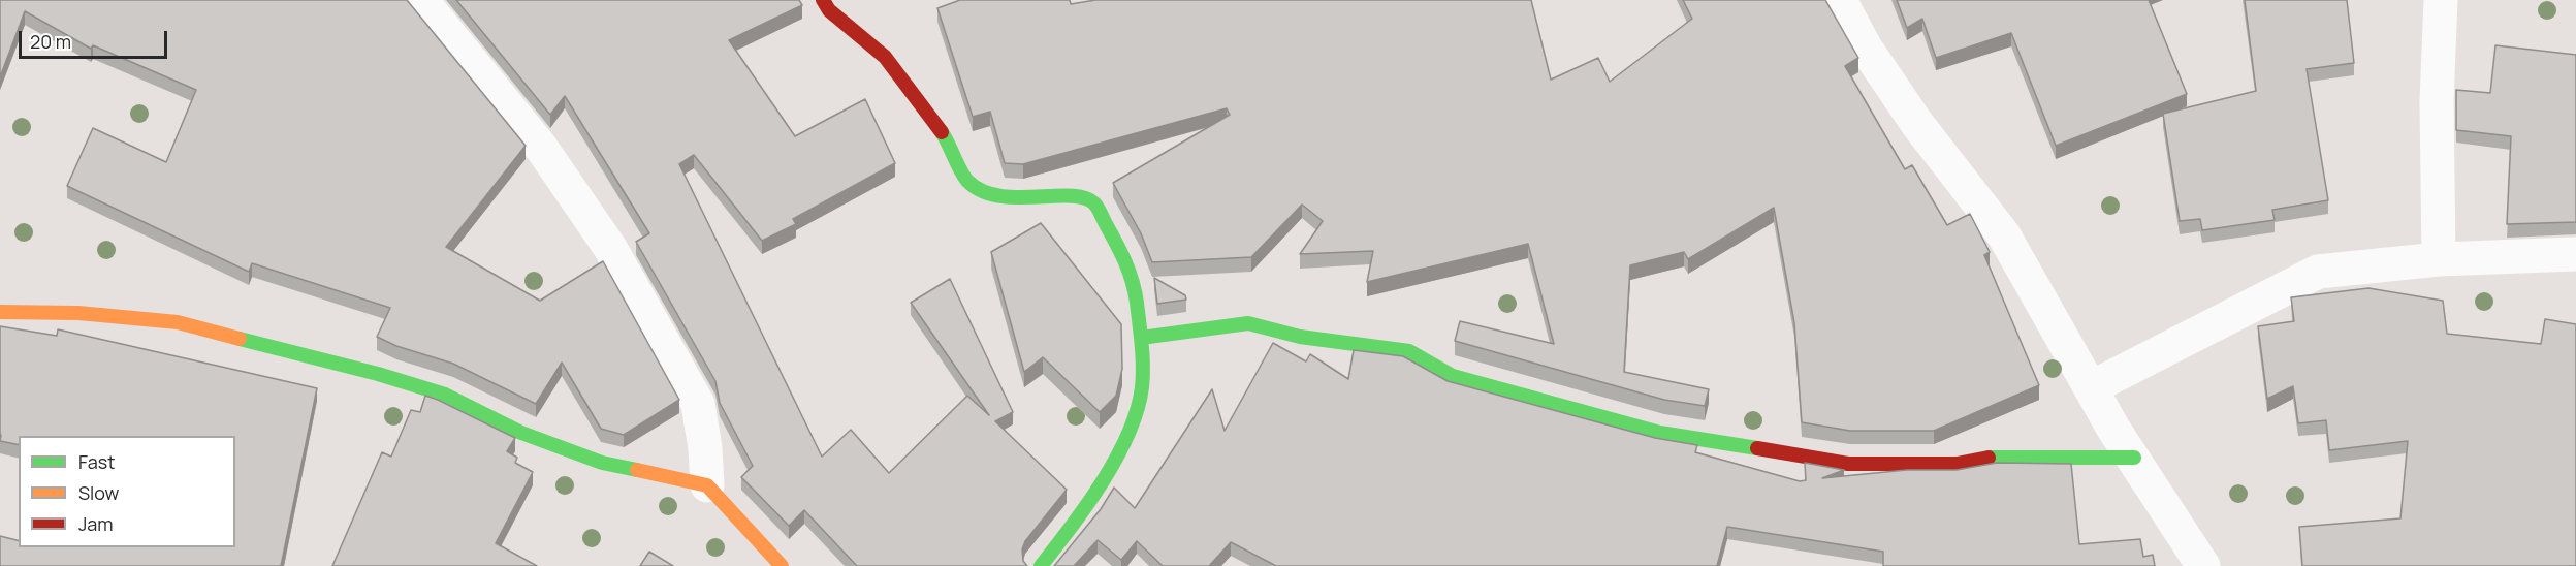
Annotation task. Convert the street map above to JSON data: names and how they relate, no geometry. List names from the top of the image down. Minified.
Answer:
{"legend":["Fast","Slow","Jam"],"scale_bar":"20 m"}
